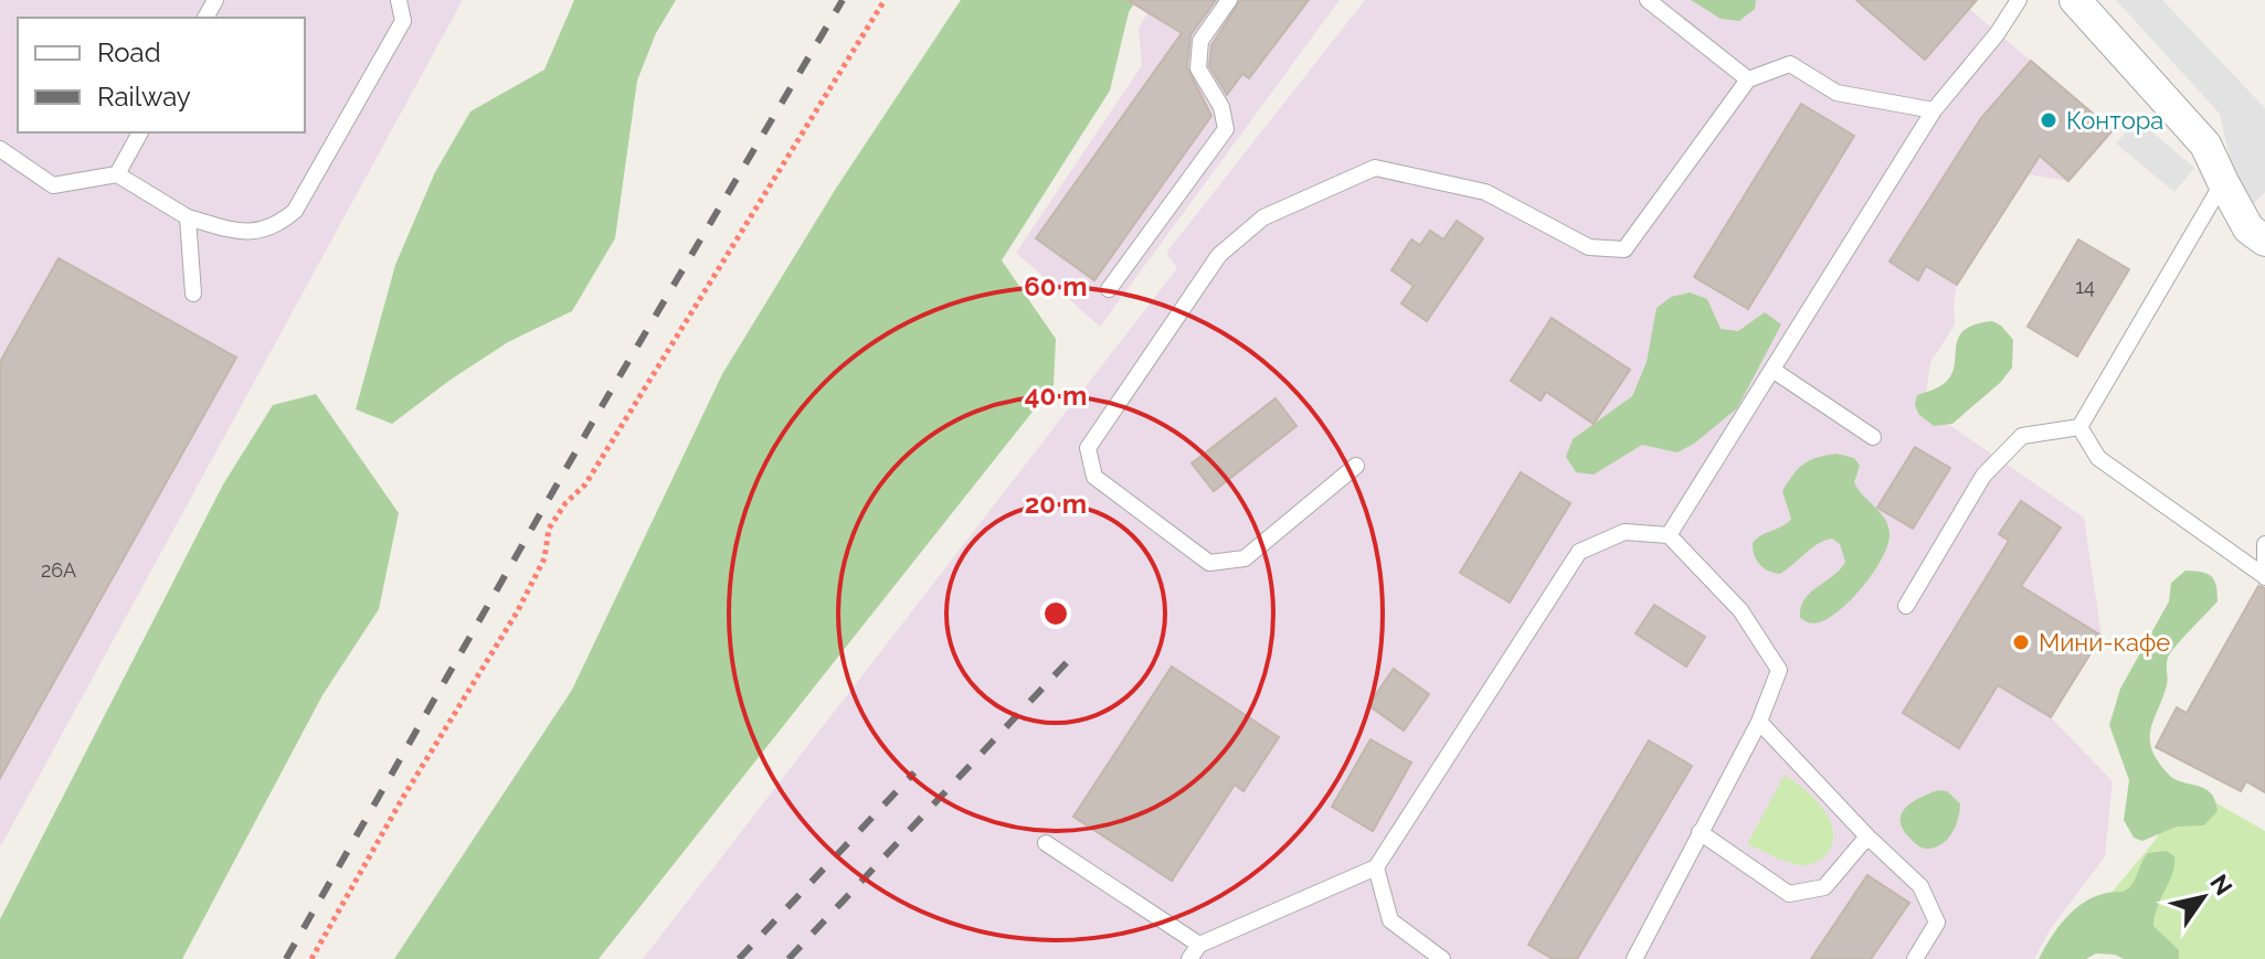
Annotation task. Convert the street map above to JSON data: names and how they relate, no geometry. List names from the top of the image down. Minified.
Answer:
{"places":["Контора","Мини-кафе"],"house_numbers":["14","26А"],"legend":["Road","Railway"],"north":"top right","rings":["60 m","40 m","20 m"]}
